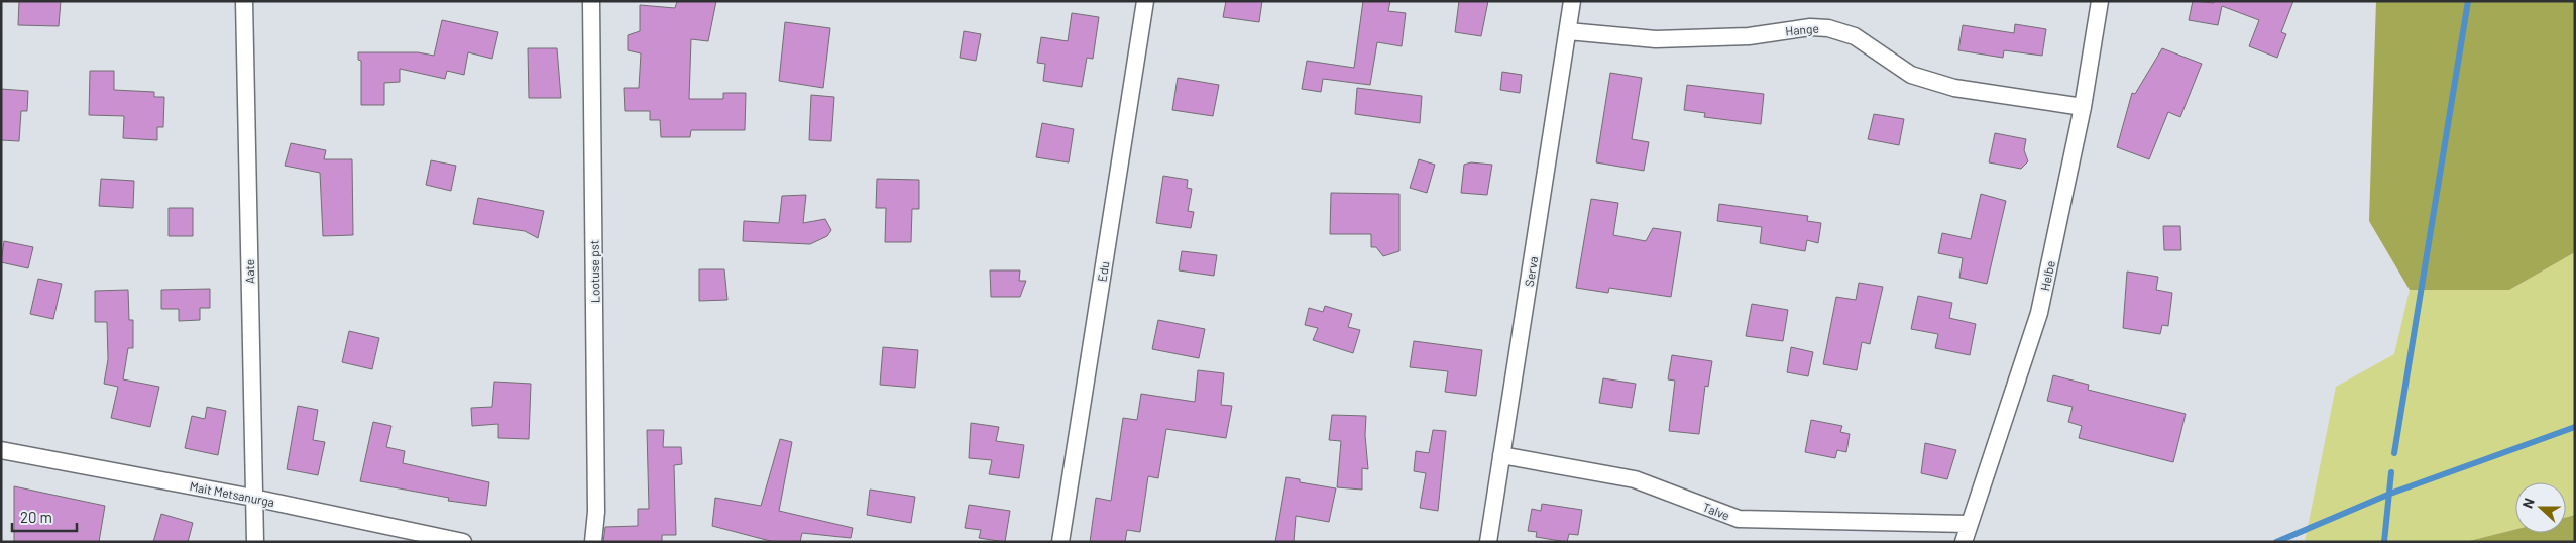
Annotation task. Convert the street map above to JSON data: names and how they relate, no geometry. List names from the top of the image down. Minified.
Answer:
{"streets":{"street":["Hange","Aate","Lootuse pst","Edu","Serva","Helbe","Mait Metsanurga","Talve"]},"crossings":[["Hange","Serva"],["Hange","Helbe"],["Aate","Mait Metsanurga"],["Serva","Talve"],["Helbe","Talve"]],"scale_bar":"20 m","north":"left"}
